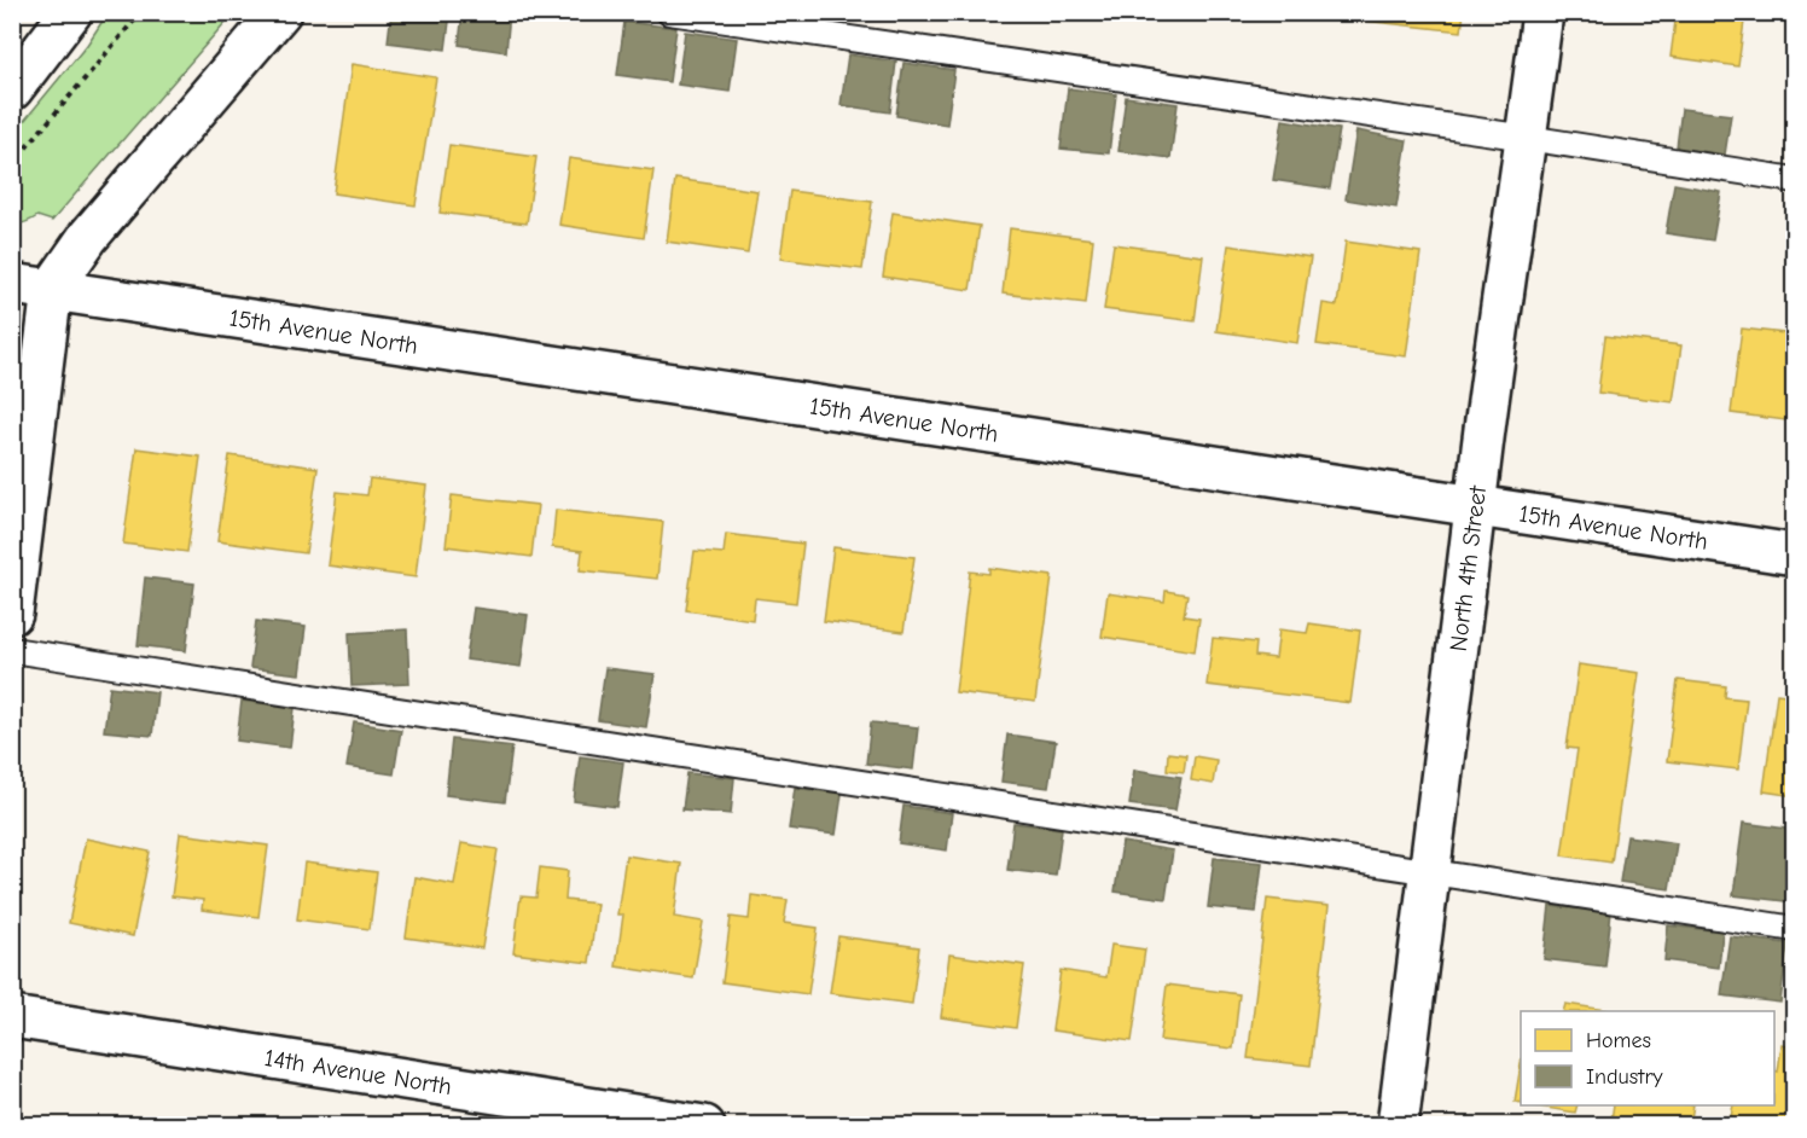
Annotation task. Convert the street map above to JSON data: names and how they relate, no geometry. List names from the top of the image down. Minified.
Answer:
{"streets":{"street":["15th Avenue North","North 4th Street","14th Avenue North"]},"crossings":[["15th Avenue North","North 4th Street"]],"legend":["Homes","Industry"]}
